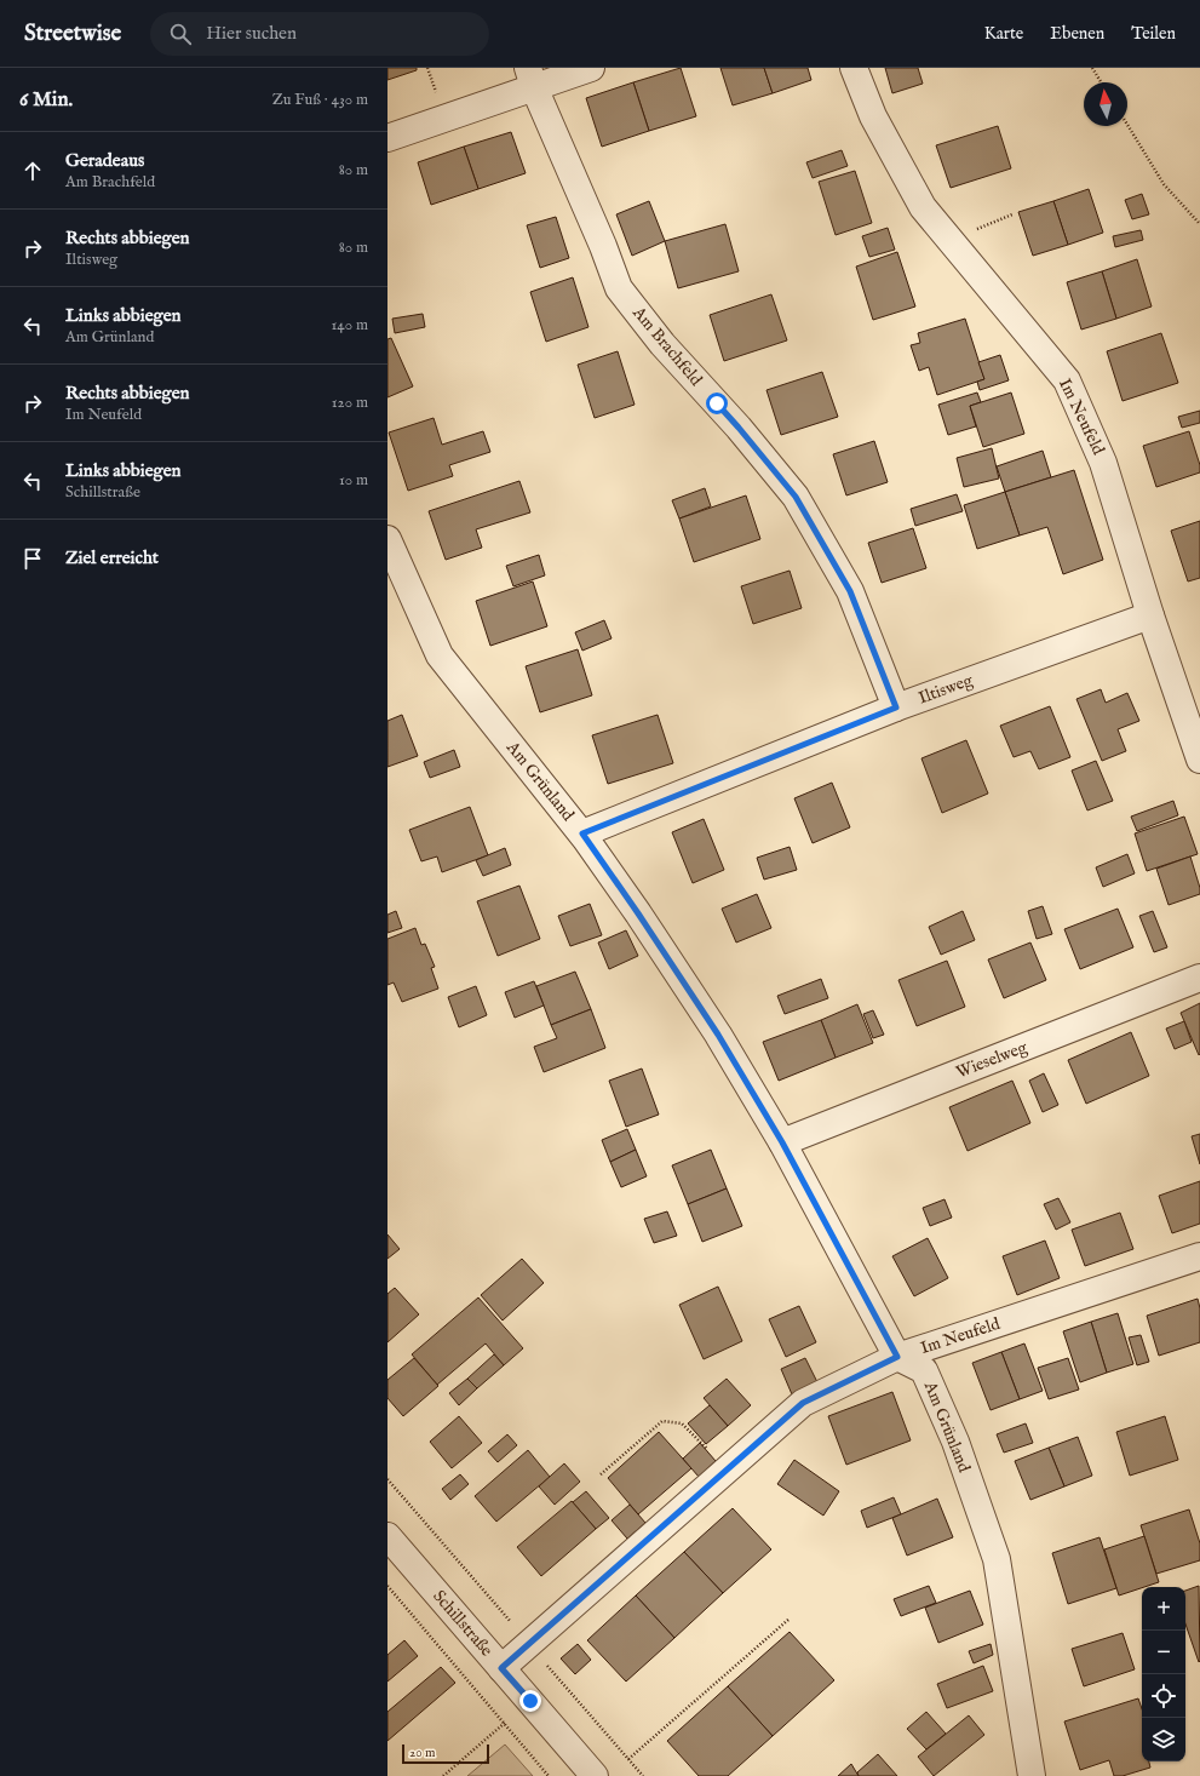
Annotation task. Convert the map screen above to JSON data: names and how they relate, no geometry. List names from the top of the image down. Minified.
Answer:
{"streets":{"street":["Am Brachfeld","Im Neufeld","Iltisweg","Am Grünland","Wieselweg","Schillstraße"]},"crossings":[["Am Brachfeld","Iltisweg"],["Im Neufeld","Iltisweg"],["Im Neufeld","Am Grünland"],["Im Neufeld","Schillstraße"],["Iltisweg","Am Grünland"],["Am Grünland","Wieselweg"]],"scale_bar":"20 m","north":"top","page":{"header":"Streetwise","search":"Hier suchen","nav":["Karte","Ebenen","Teilen"],"heading":["6 Min.","Zu Fuß · 430 m"],"list":[["Geradeaus","Am Brachfeld","80 m"],["Rechts abbiegen","Iltisweg","80 m"],["Links abbiegen","Am Grünland","140 m"],["Rechts abbiegen","Im Neufeld","120 m"],["Links abbiegen","Schillstraße","10 m"],"Ziel erreicht"],"map_buttons":["+","−"],"scale":"20 m"}}
